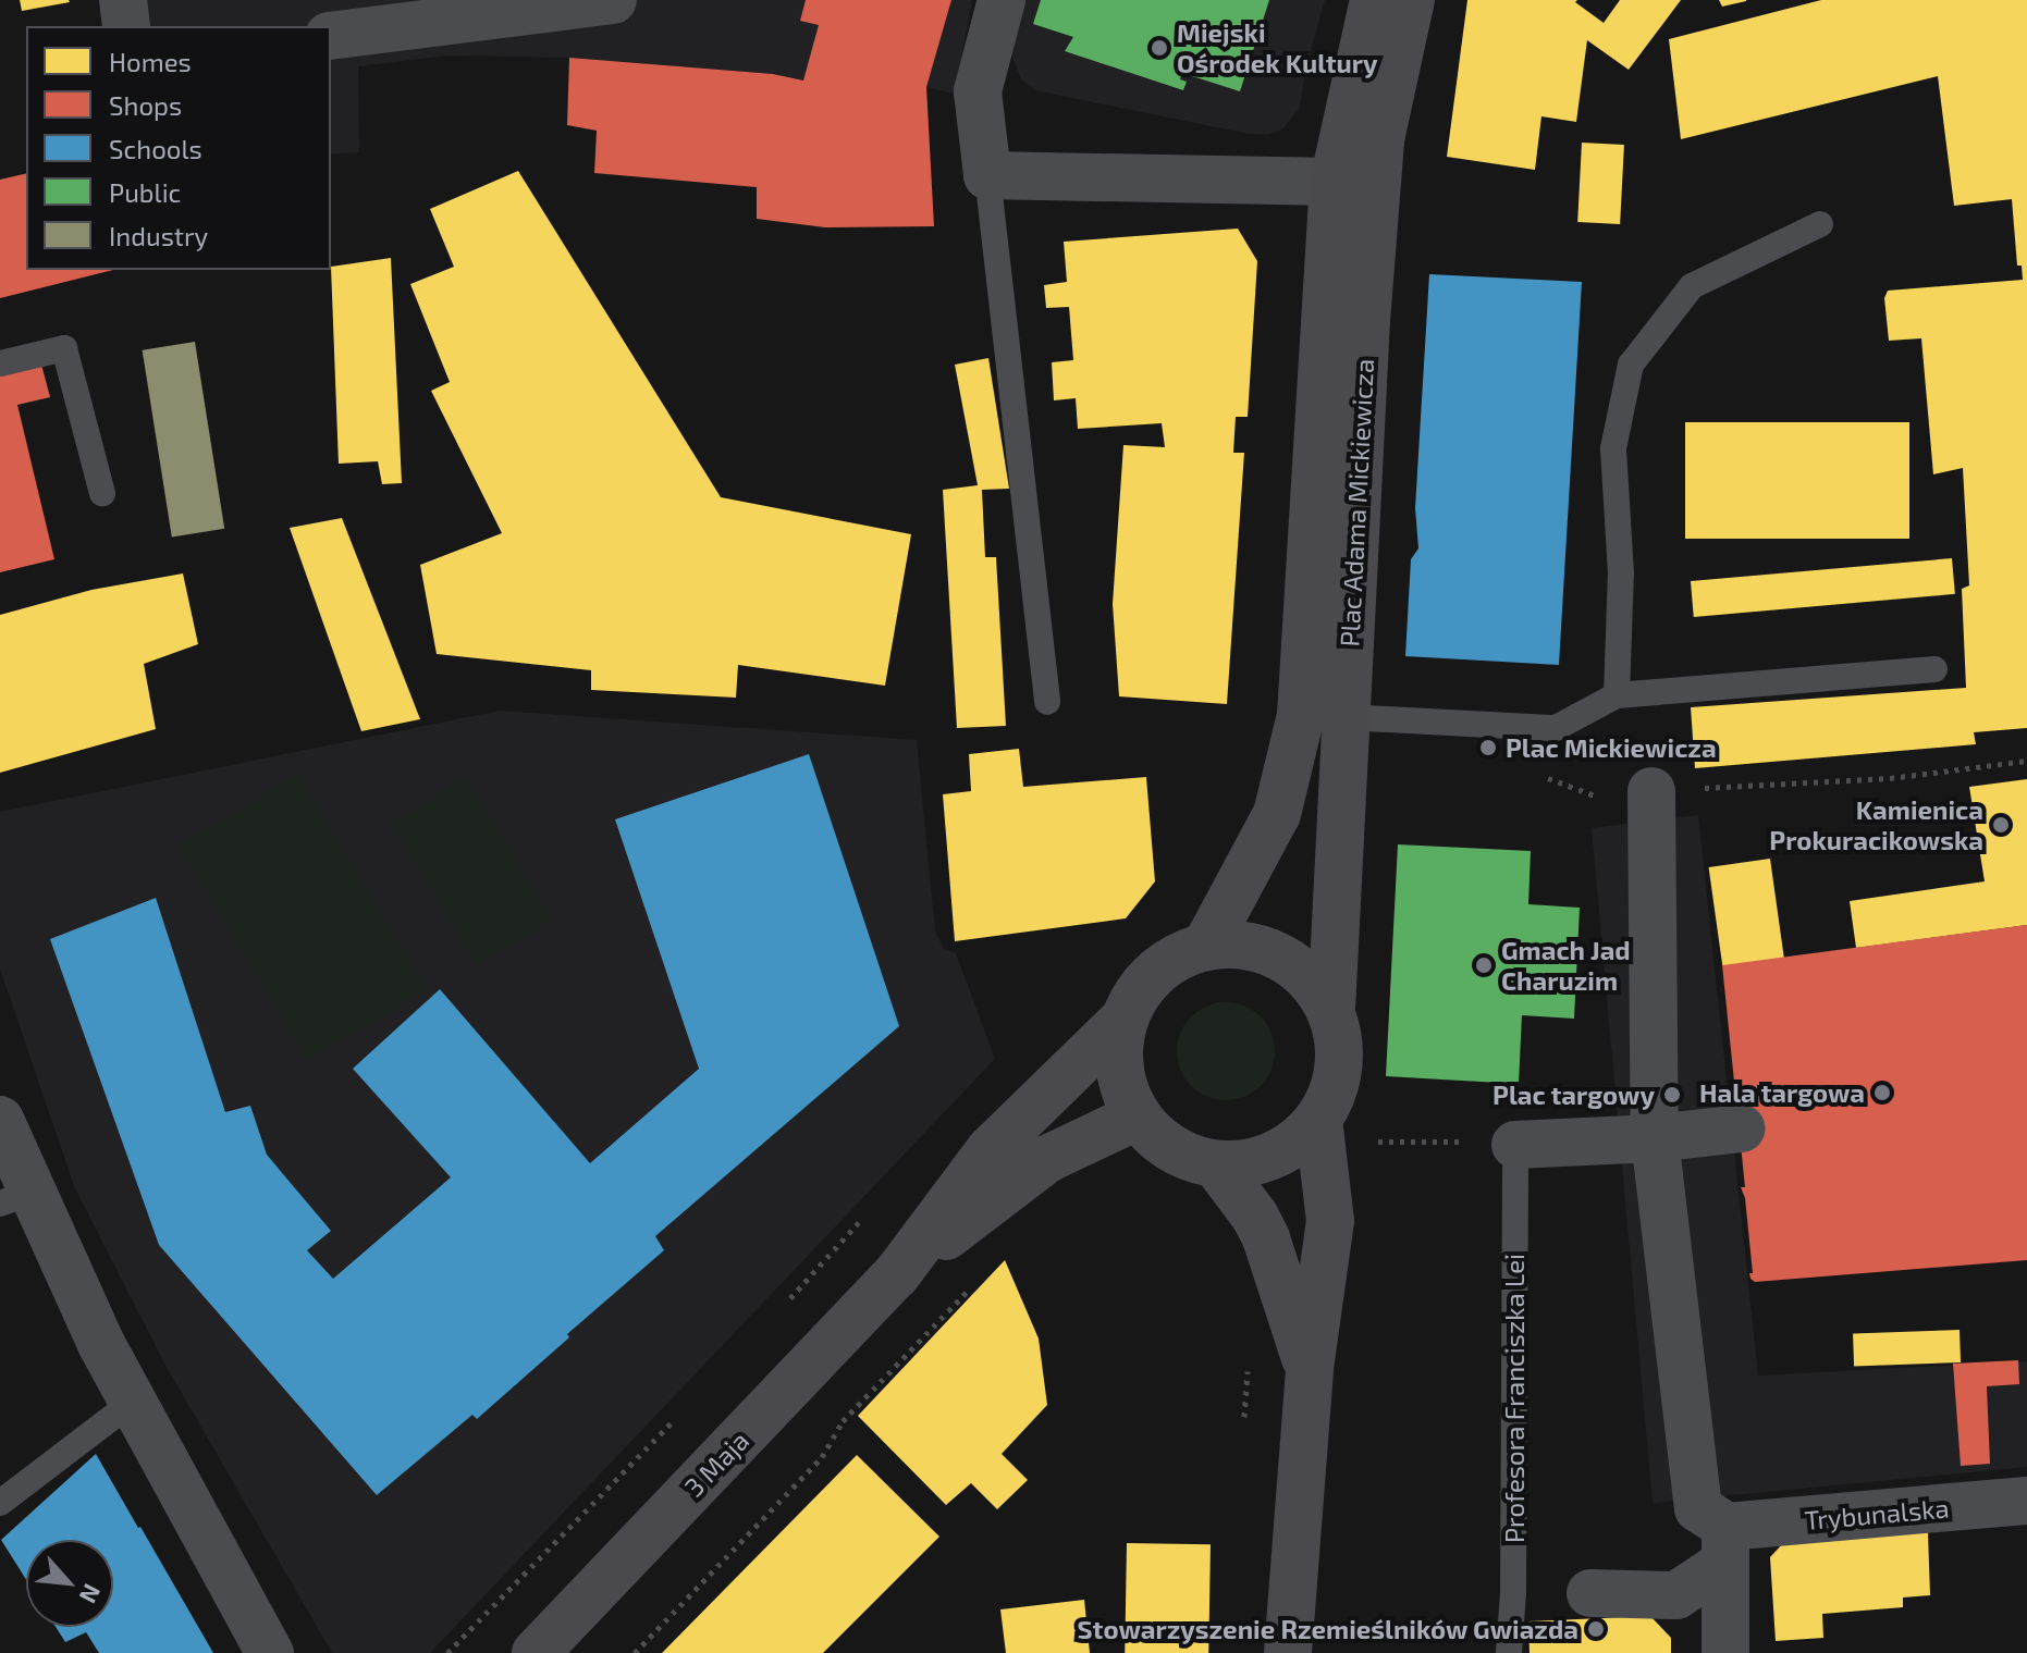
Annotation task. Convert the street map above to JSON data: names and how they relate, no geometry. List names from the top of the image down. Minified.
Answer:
{"streets":{"main road":["Plac Adama Mickiewicza","3 Maja"],"street":["Trybunalska"],"lane":["Profesora Franciszka Lei"]},"crossings":[["Plac Adama Mickiewicza","3 Maja"]],"places":["Miejski Ośrodek Kultury","Plac Mickiewicza","Kamienica Prokuracikowska","Gmach Jad Charuzim","Hala targowa","Plac targowy","Stowarzyszenie Rzemieślników Gwiazda"],"legend":["Homes","Shops","Schools","Public","Industry"],"north":"bottom right"}
